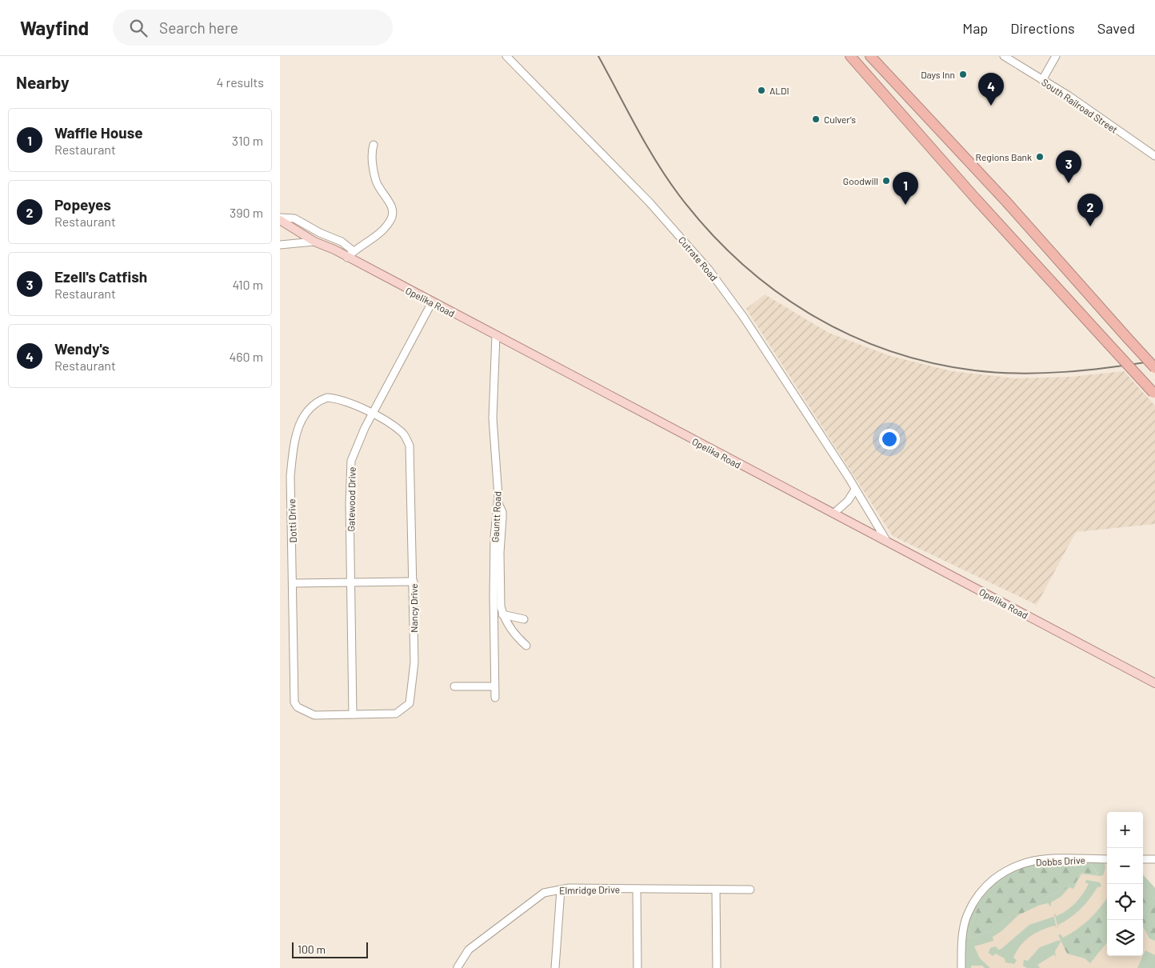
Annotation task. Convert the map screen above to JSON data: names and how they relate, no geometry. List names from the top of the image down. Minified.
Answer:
{"streets":{"main road":["Opelika Road"],"street":["South Railroad Street","Cutrate Road","Gatewood Drive","Gauntt Road","Dotti Drive","Nancy Drive","Dobbs Drive","Elmridge Drive"]},"crossings":[["Cutrate Road","Opelika Road"],["Opelika Road","Gatewood Drive"],["Opelika Road","Gauntt Road"],["Gatewood Drive","Dotti Drive"],["Gatewood Drive","Nancy Drive"],["Dotti Drive","Nancy Drive"]],"places":["Days Inn","ALDI","Culver's","Regions Bank","Goodwill"],"scale_bar":"100 m","page":{"header":"Wayfind","search":"Search here","nav":["Map","Directions","Saved"],"heading":["Nearby","4 results"],"pins":["4","3","1","2"],"list":[{"mark":"1","name":"Waffle House","note":"Restaurant","value":"310 m"},{"mark":"2","name":"Popeyes","note":"Restaurant","value":"390 m"},{"mark":"3","name":"Ezell's Catfish","note":"Restaurant","value":"410 m"},{"mark":"4","name":"Wendy's","note":"Restaurant","value":"460 m"}],"map_buttons":["+","−"],"scale":"100 m"}}
